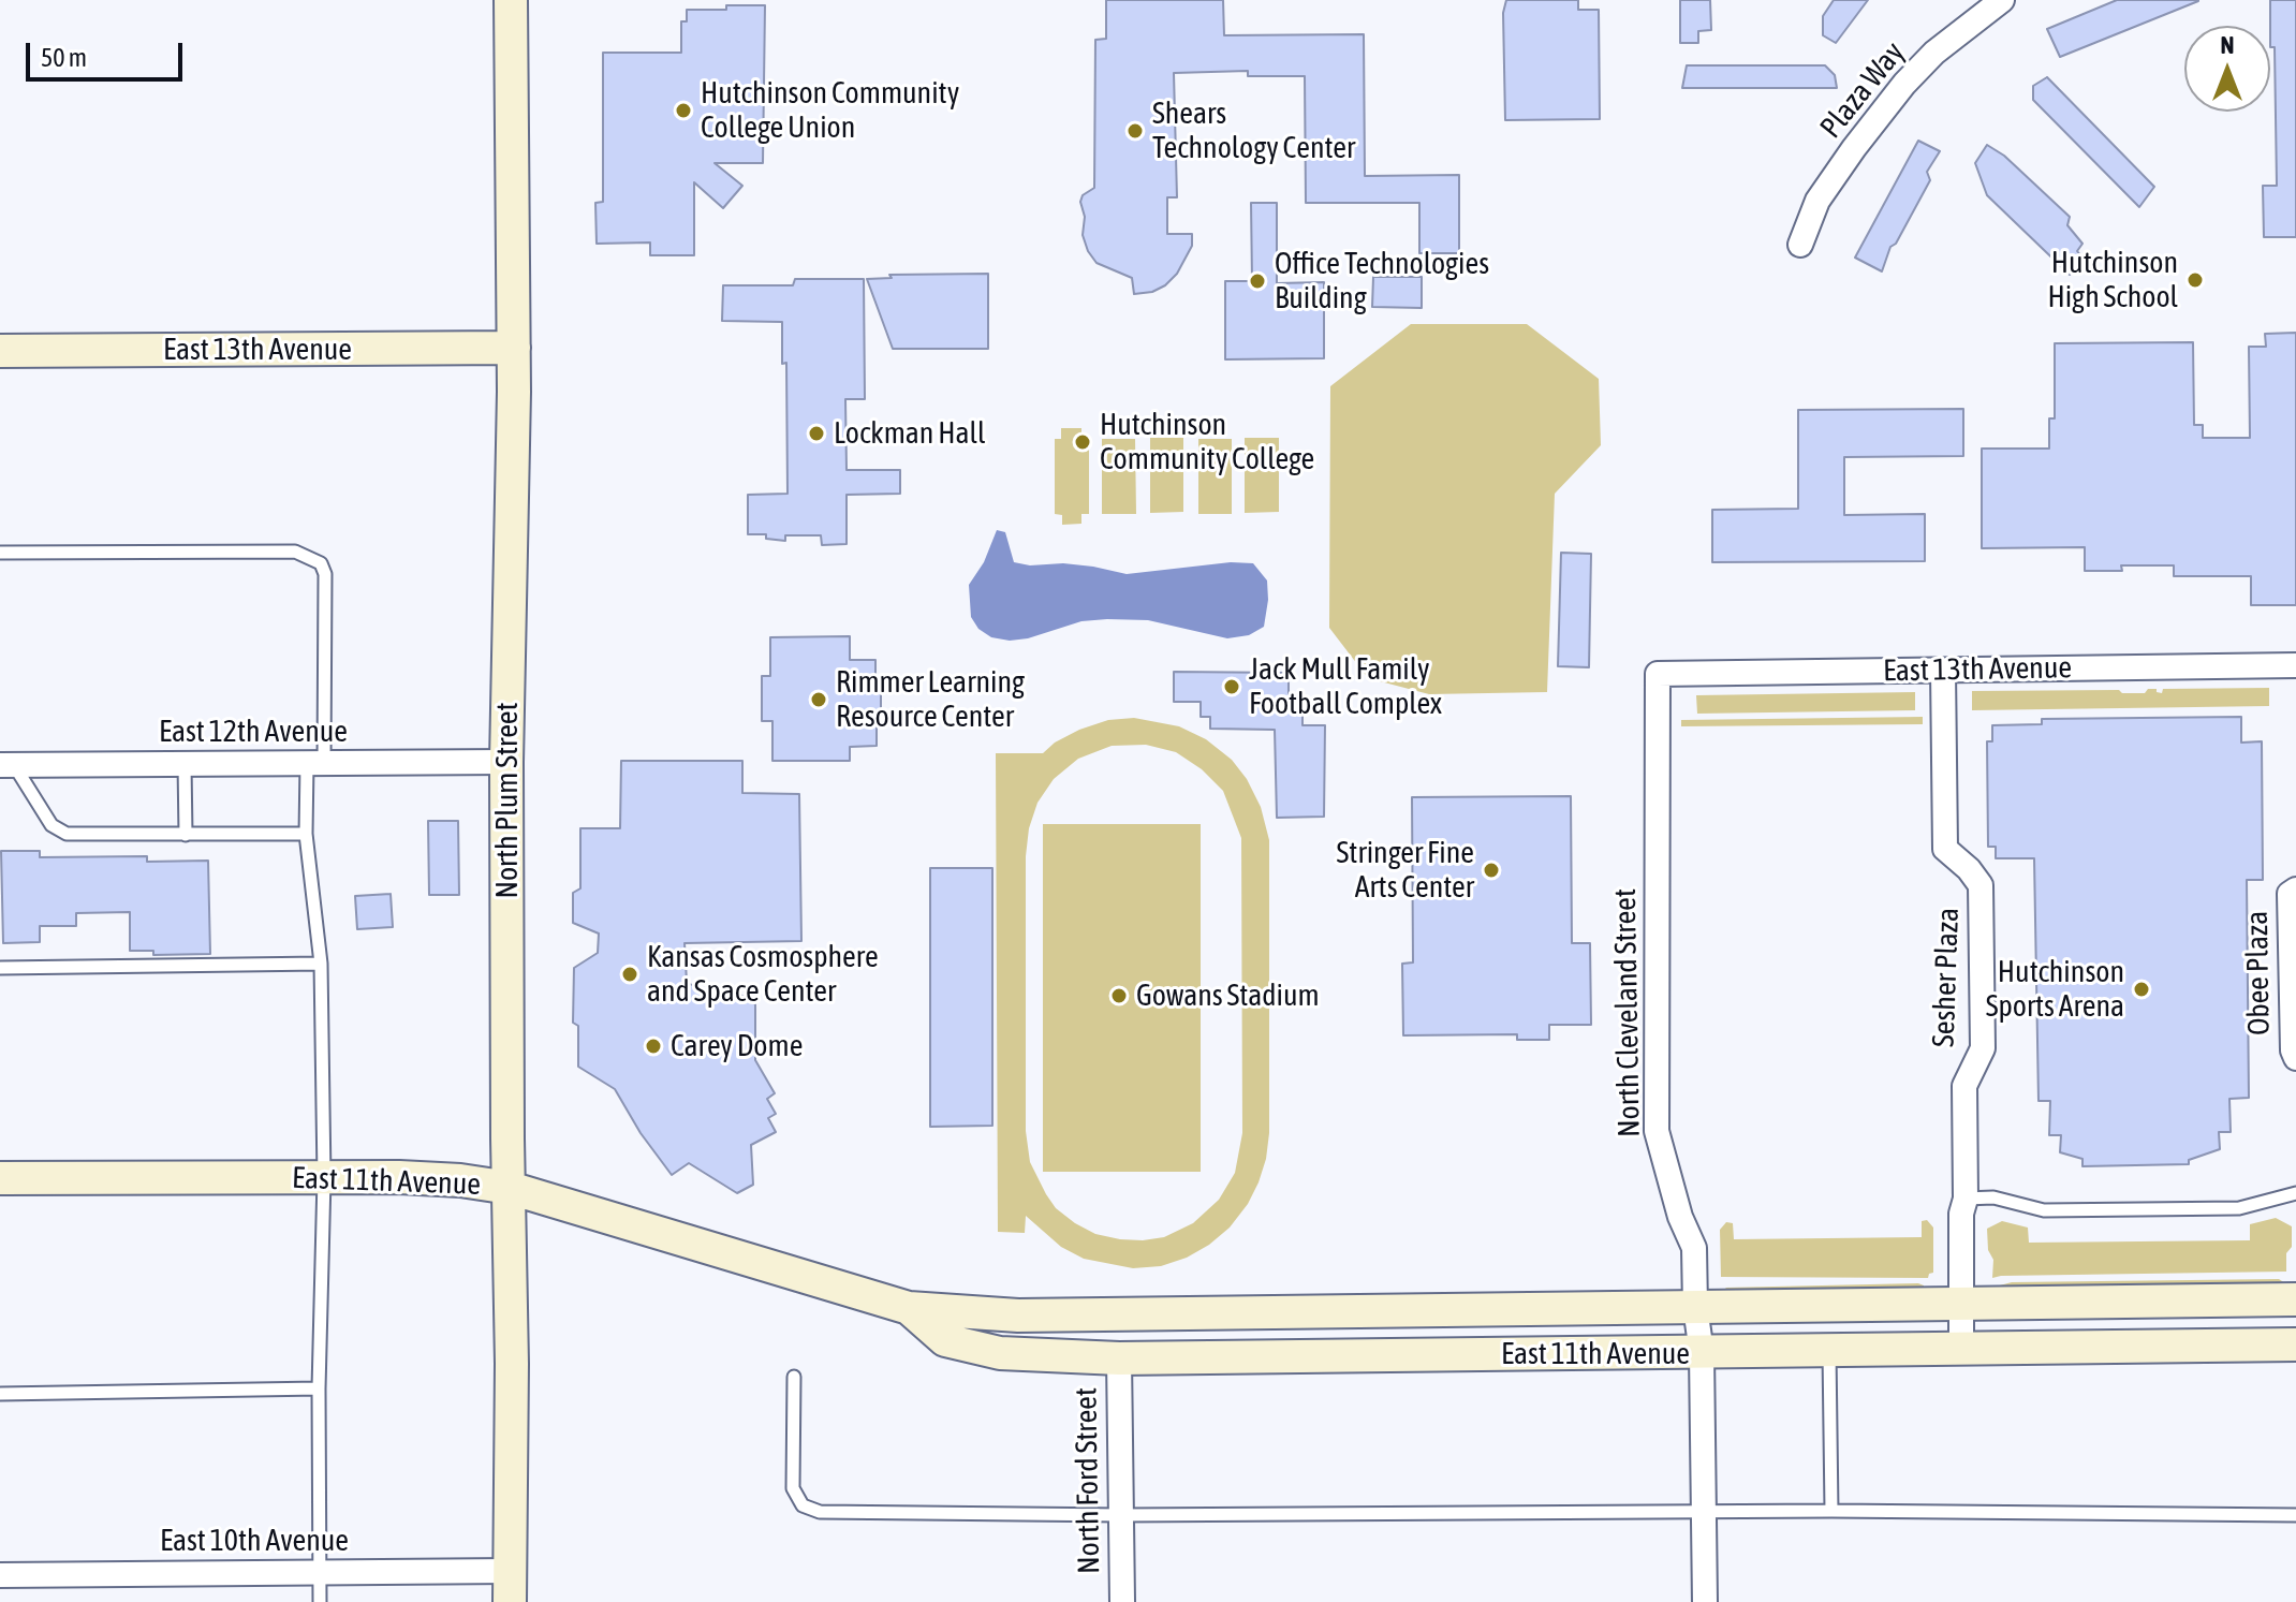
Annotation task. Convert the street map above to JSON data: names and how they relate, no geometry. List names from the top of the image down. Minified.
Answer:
{"streets":{"street":["Plaza Way","East 13th Avenue","East 12th Avenue","North Plum Street","Obee Plaza","Sesher Plaza","North Cleveland Street","East 11th Avenue","North Ford Street","East 10th Avenue"]},"crossings":[["East 13th Avenue","North Plum Street"],["East 13th Avenue","Sesher Plaza"],["East 13th Avenue","North Cleveland Street"],["East 12th Avenue","North Plum Street"],["North Plum Street","East 11th Avenue"],["North Plum Street","East 10th Avenue"],["Sesher Plaza","East 11th Avenue"],["North Cleveland Street","East 11th Avenue"],["East 11th Avenue","North Ford Street"]],"places":["Hutchinson Community College Union","Shears Technology Center","Hutchinson High School","Office Technologies Building","Lockman Hall","Hutchinson Community College","Jack Mull Family Football Complex","Rimmer Learning Resource Center","Stringer Fine Arts Center","Kansas Cosmosphere and Space Center","Hutchinson Sports Arena","Gowans Stadium","Carey Dome"],"scale_bar":"50 m","north":"top"}
